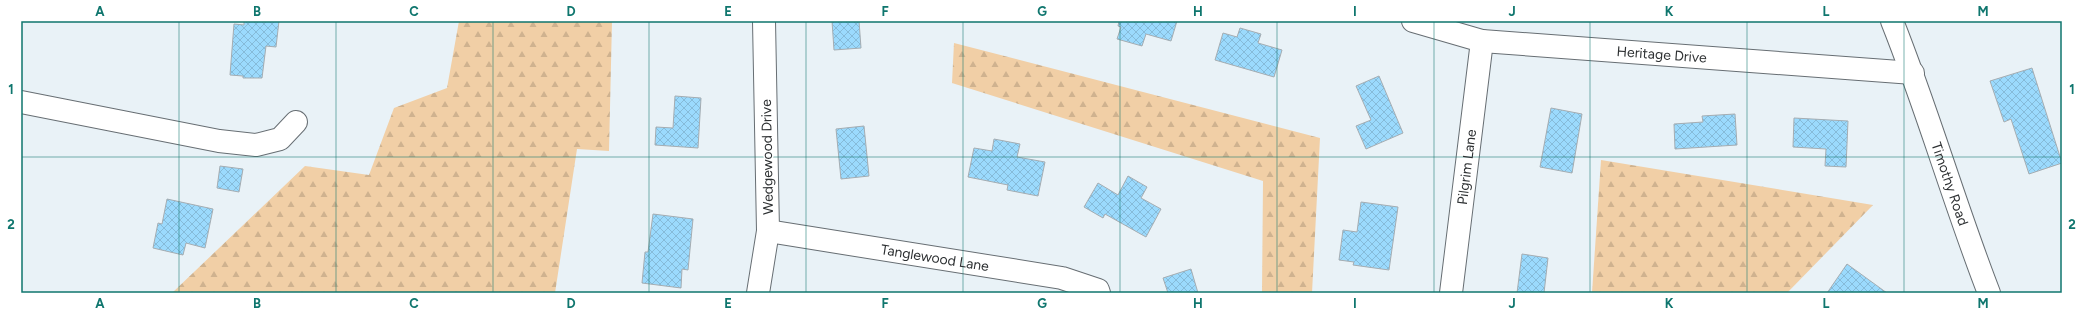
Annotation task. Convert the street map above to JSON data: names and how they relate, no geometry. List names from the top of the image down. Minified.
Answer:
{"streets":{"street":["Heritage Drive","Wedgewood Drive","Pilgrim Lane","Timothy Road","Tanglewood Lane"]},"crossings":[["Heritage Drive","Pilgrim Lane"],["Heritage Drive","Timothy Road"],["Wedgewood Drive","Tanglewood Lane"]],"grid":{"columns":["A","B","C","D","E","F","G","H","I","J","K","L","M"],"rows":["1","2"]}}
